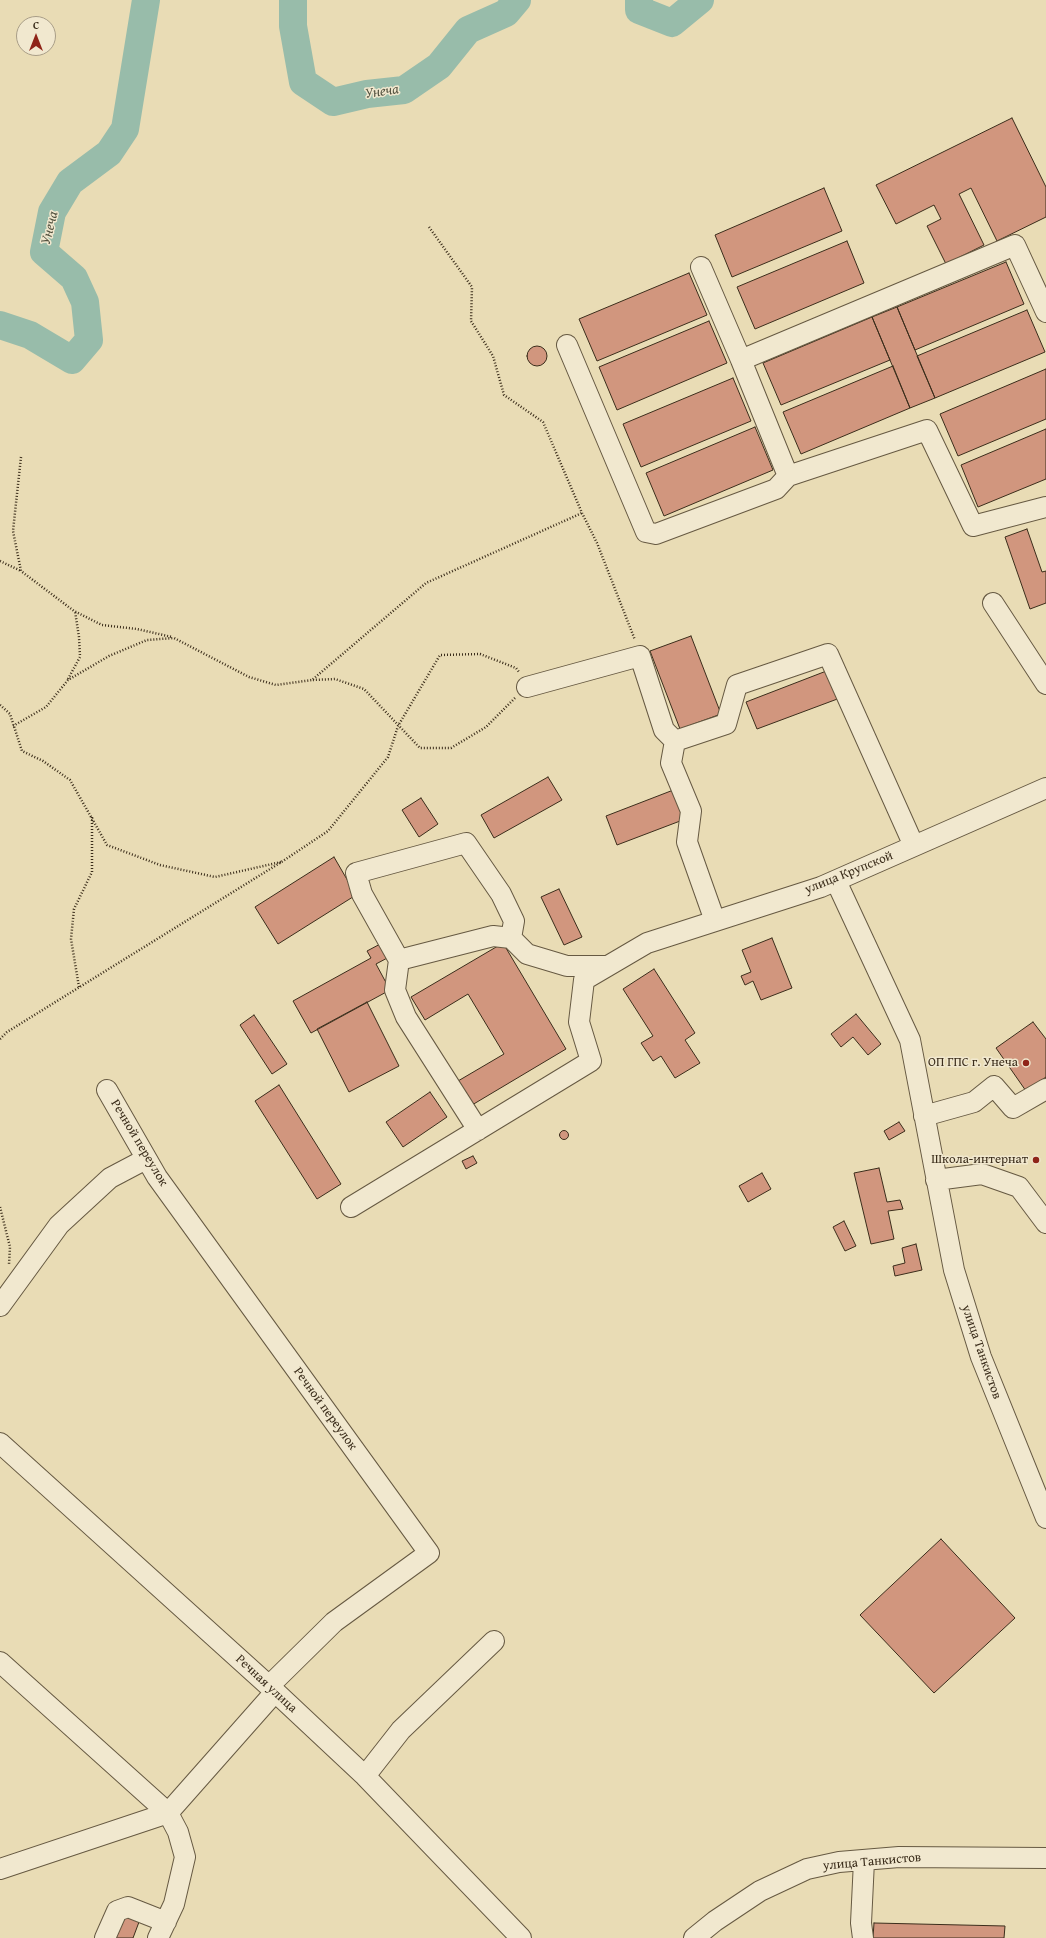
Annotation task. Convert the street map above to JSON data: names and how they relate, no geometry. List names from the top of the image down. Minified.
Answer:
{"streets":{"street":["улица Крупской","Речной переулок","улица Танкистов","Речная улица"]},"crossings":[["улица Крупской","улица Танкистов"],["Речной переулок","Речная улица"]],"water":["Унеча"],"places":["ОП ГПС г. Унеча","Школа-интернат"],"north":"top"}
